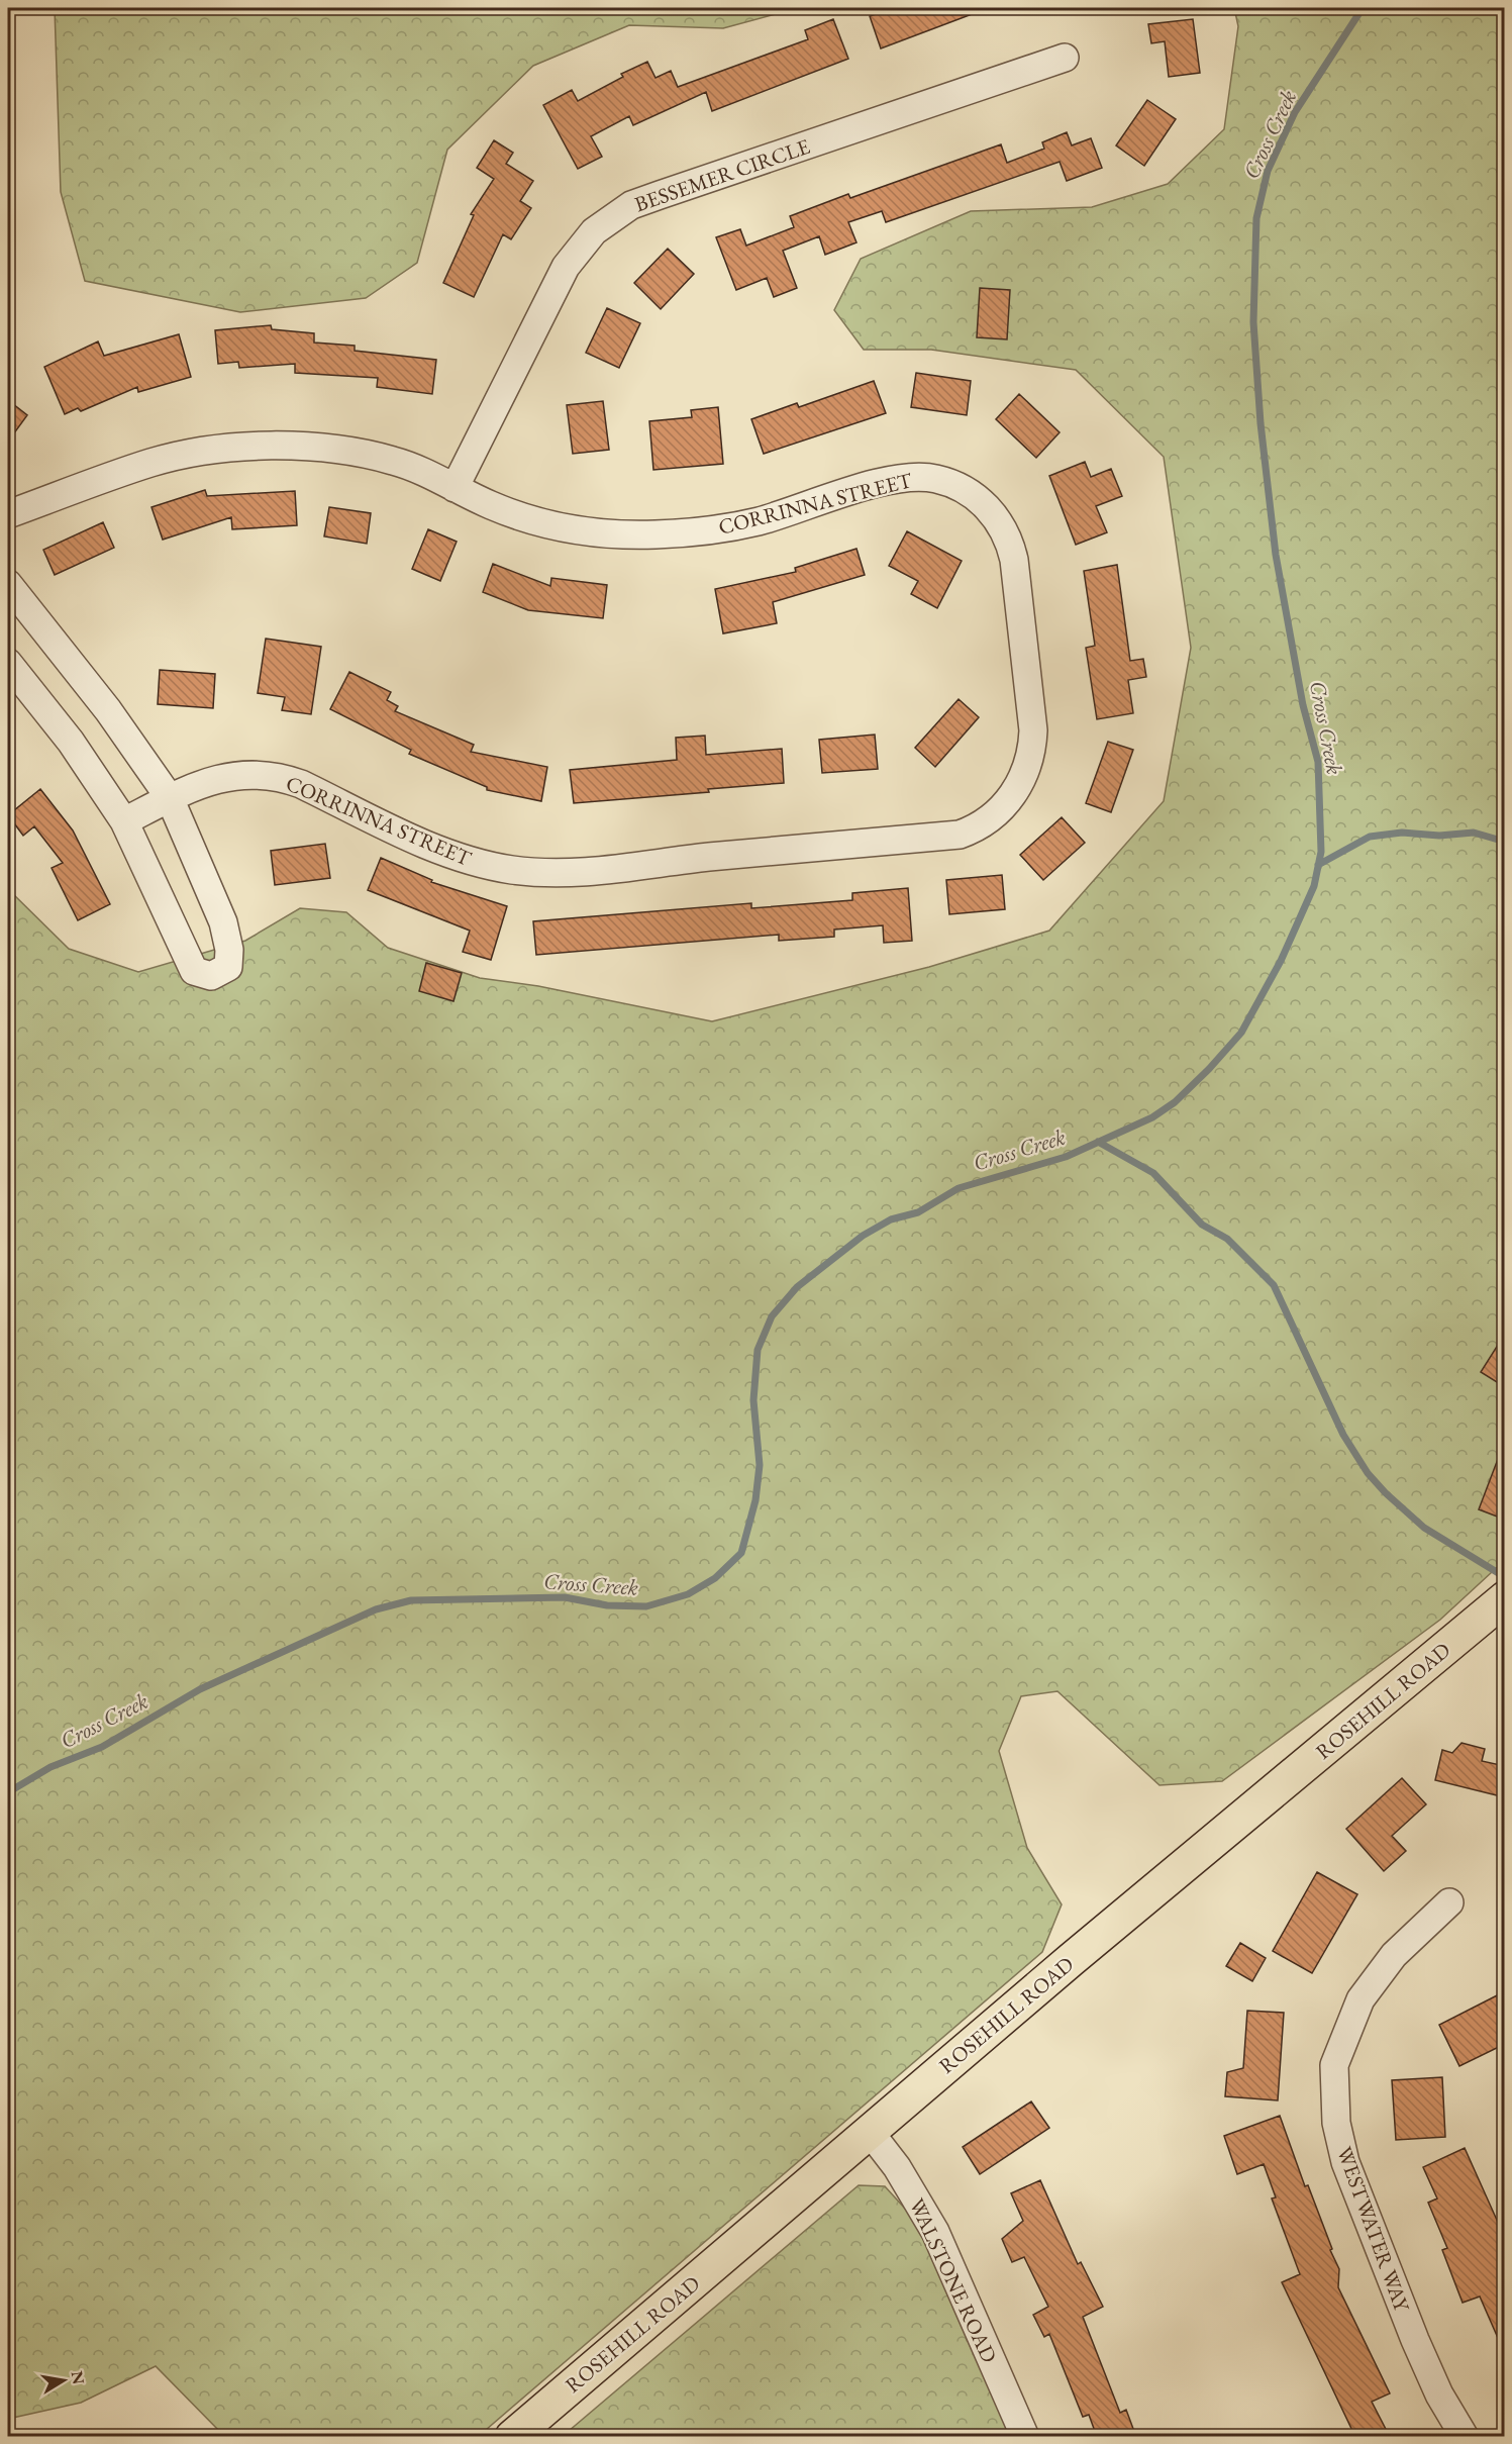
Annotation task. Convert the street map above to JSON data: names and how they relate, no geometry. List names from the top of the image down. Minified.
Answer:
{"streets":{"main road":["ROSEHILL ROAD"],"street":["BESSEMER CIRCLE","CORRINNA STREET","WESTWATER WAY","WALSTONE ROAD"]},"crossings":[["BESSEMER CIRCLE","CORRINNA STREET"],["ROSEHILL ROAD","WALSTONE ROAD"]],"water":["Cross Creek"],"north":"right"}
